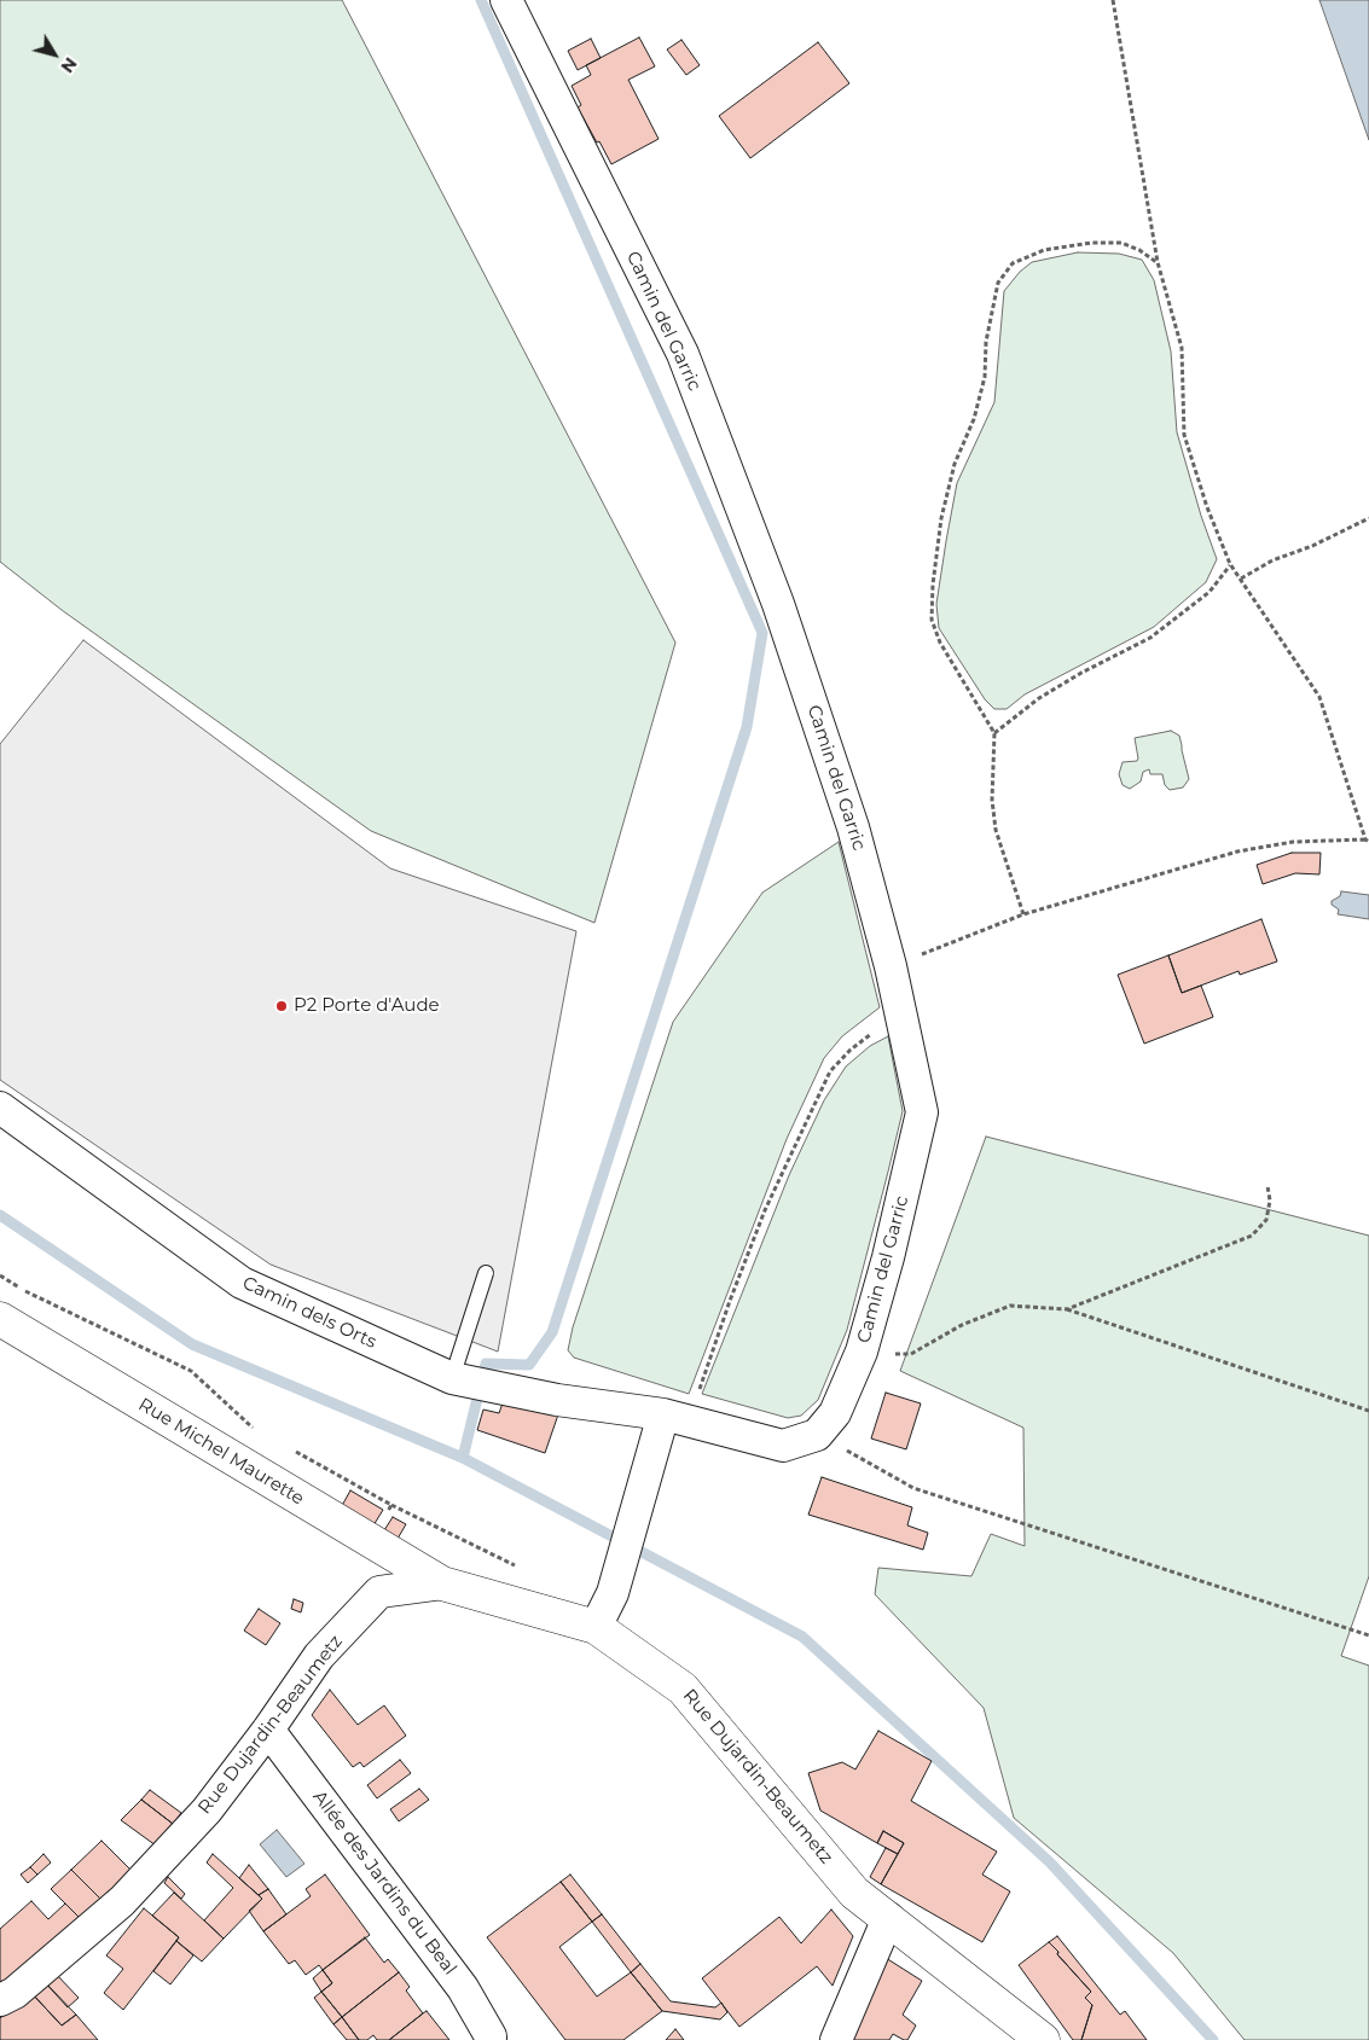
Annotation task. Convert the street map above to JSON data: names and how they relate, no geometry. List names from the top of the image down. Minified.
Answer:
{"streets":{"main road":["Rue Michel Maurette","Rue Dujardin-Beaumetz"],"street":["Camin del Garric","Camin dels Orts","Allée des Jardins du Beal"]},"crossings":[["Rue Michel Maurette","Rue Dujardin-Beaumetz"],["Rue Dujardin-Beaumetz","Allée des Jardins du Beal"]],"places":["P2 Porte d'Aude"],"north":"bottom right"}
